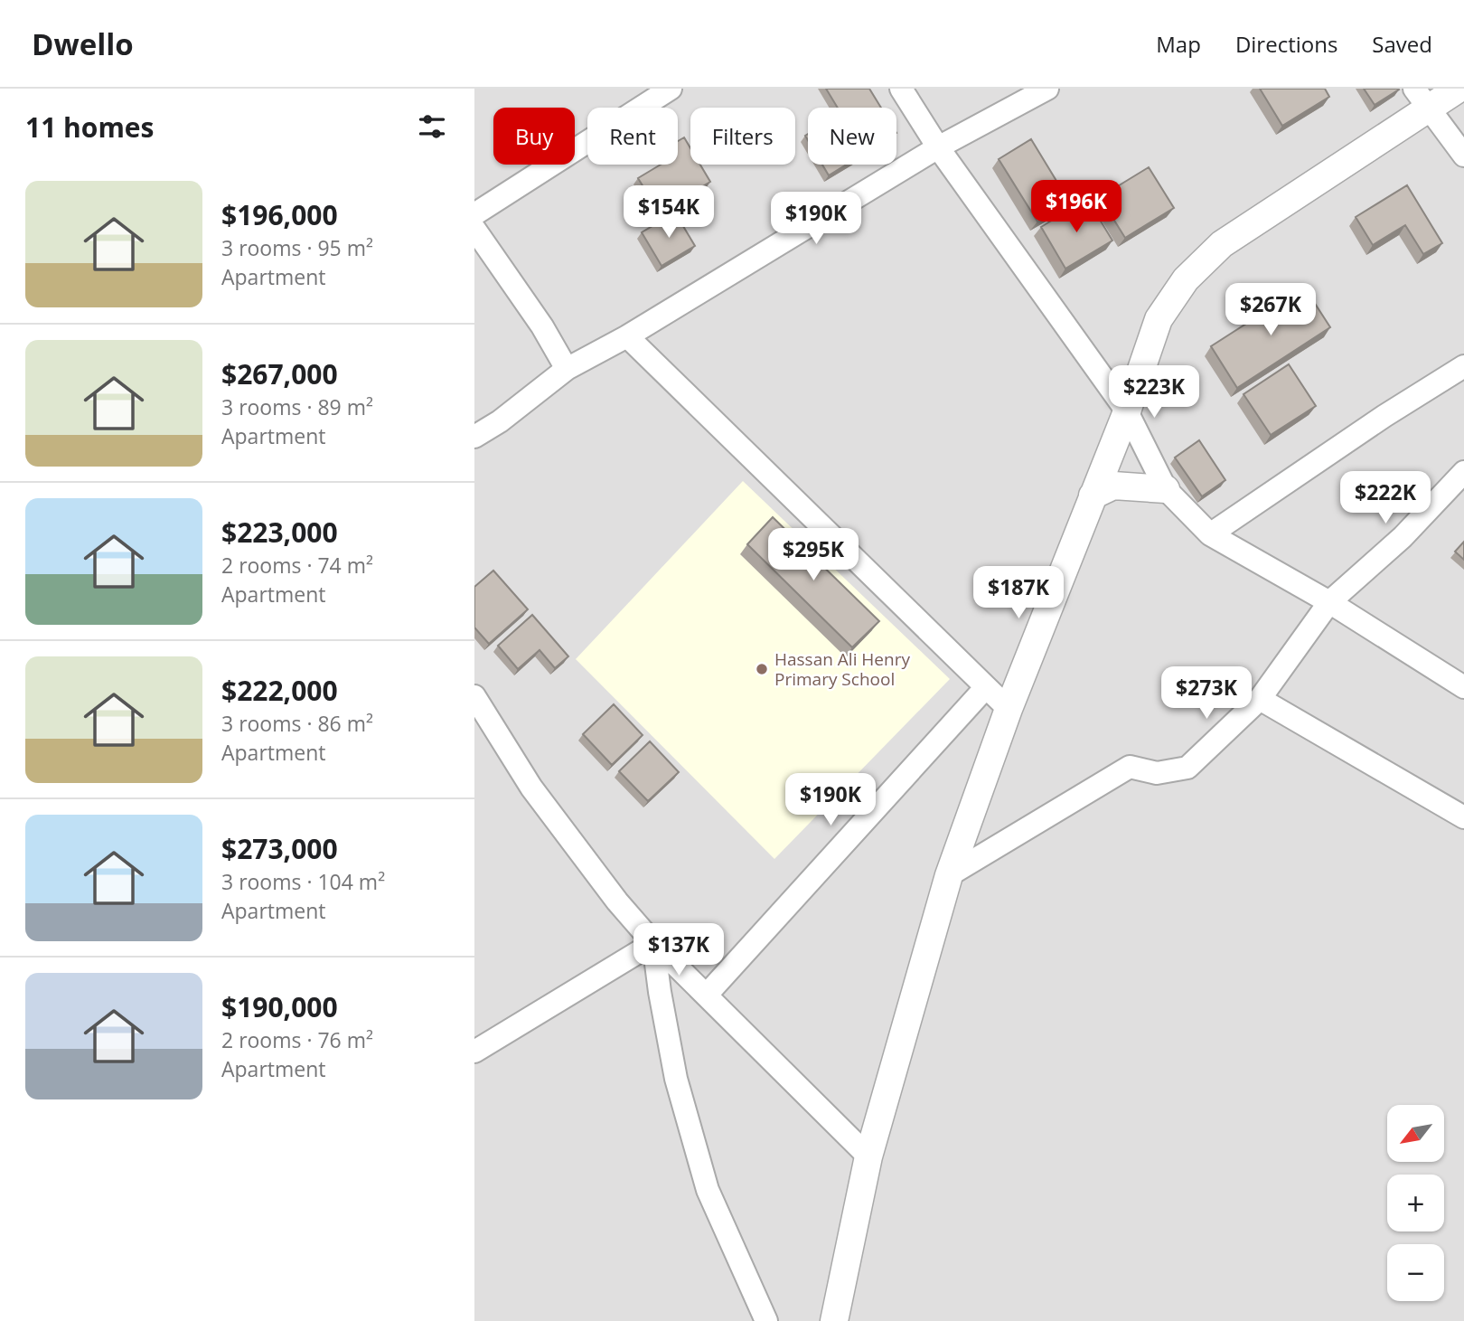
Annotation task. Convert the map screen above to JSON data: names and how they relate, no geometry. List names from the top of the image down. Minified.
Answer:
{"places":["Hassan Ali Henry Primary School"],"north":"bottom left","page":{"header":"Dwello","nav":["Map","Directions","Saved"],"heading":"11 homes","chip":["Buy","Rent","Filters","New"],"list":[{"name":"$196,000","note":"3 rooms · 95 m² · Apartment"},{"name":"$267,000","note":"3 rooms · 89 m² · Apartment"},{"name":"$223,000","note":"2 rooms · 74 m² · Apartment"},{"name":"$222,000","note":"3 rooms · 86 m² · Apartment"},{"name":"$273,000","note":"3 rooms · 104 m² · Apartment"},{"name":"$190,000","note":"2 rooms · 76 m² · Apartment"}],"price":["$196K","$154K","$190K","$267K","$223K","$222K","$295K","$187K","$273K","$190K","$137K"],"map_buttons":["+","−"]}}
